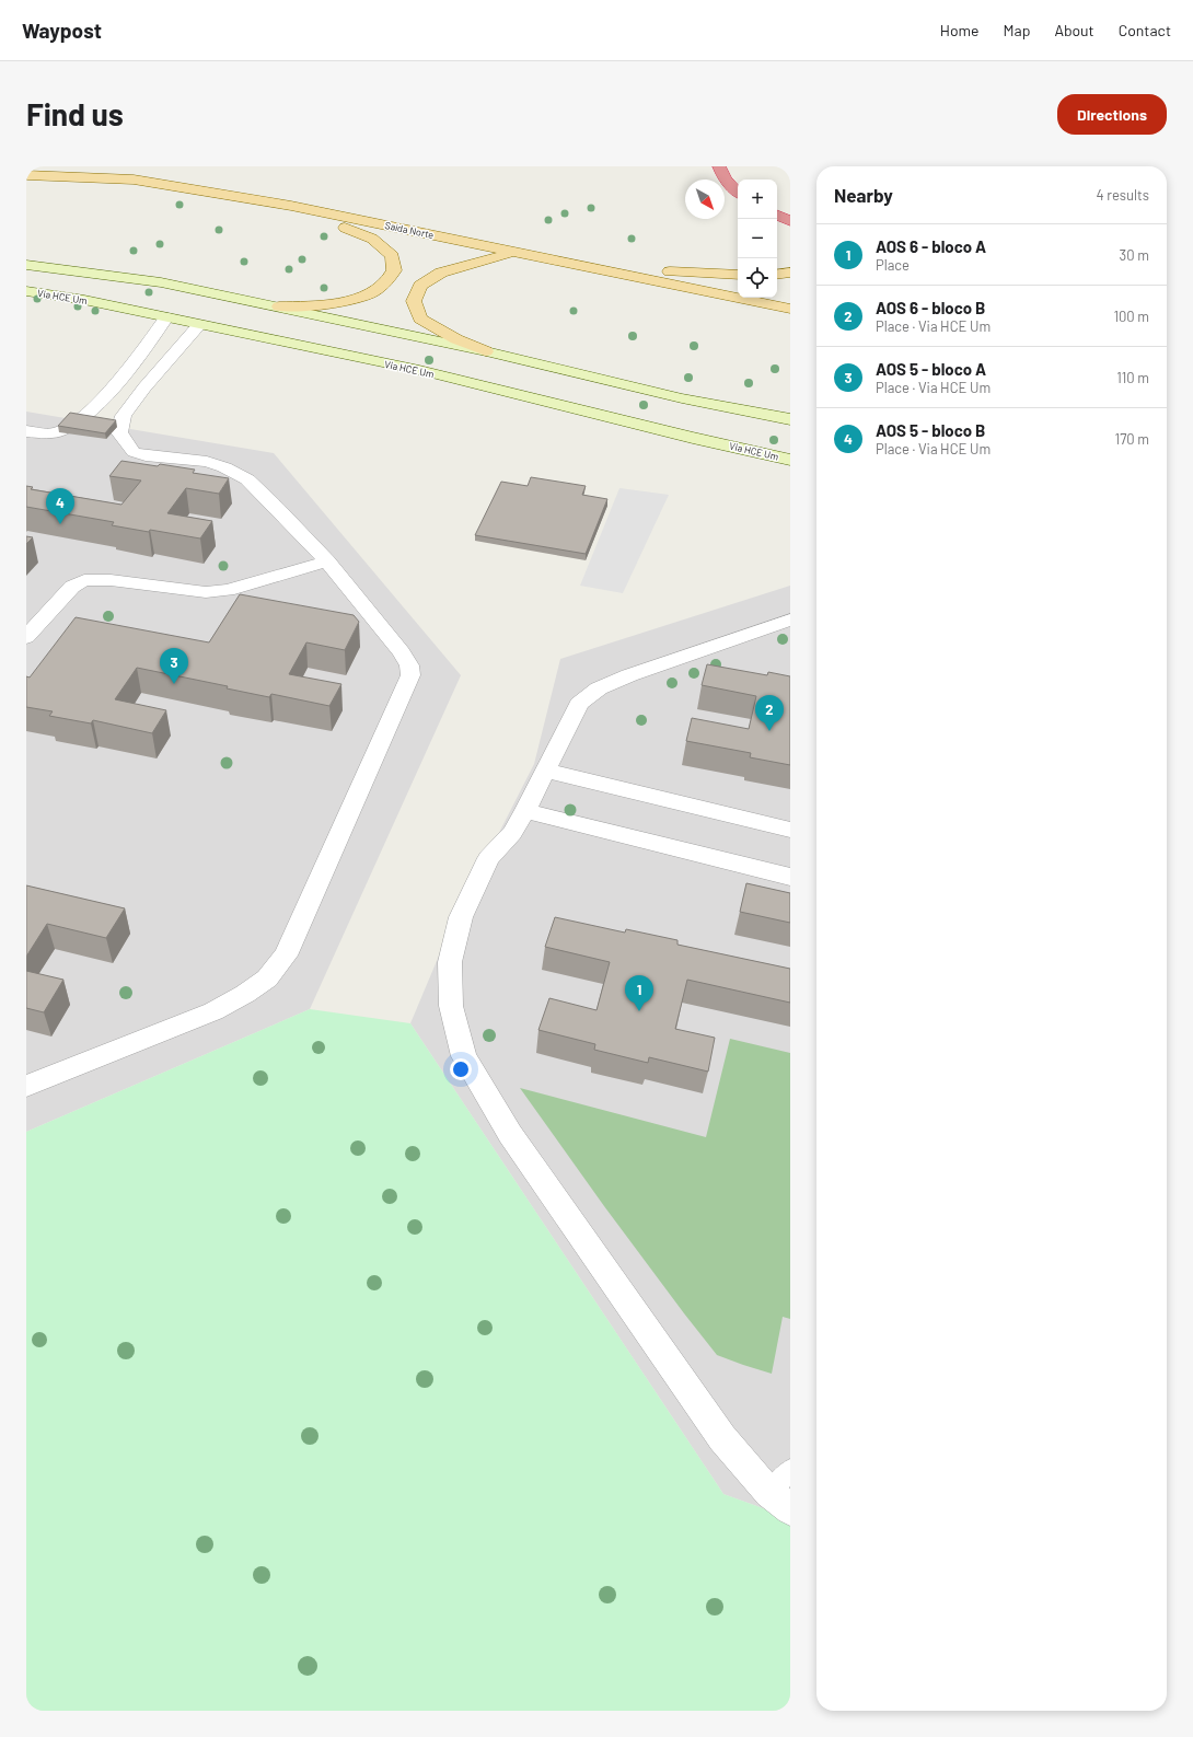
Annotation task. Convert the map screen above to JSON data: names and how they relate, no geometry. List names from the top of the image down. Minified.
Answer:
{"streets":{"main road":["Saída Norte","Via HCE Um"]},"north":"bottom right","page":{"header":"Waypost","nav":["Home","Map","About","Contact"],"buttons":"Directions","title":"Find us","heading":["Nearby","4 results"],"map_buttons":["+","−"],"list":[{"mark":"1","name":"AOS 6 - bloco A","note":"Place","value":"30 m"},{"mark":"2","name":"AOS 6 - bloco B","note":"Place · Via HCE Um","value":"100 m"},{"mark":"3","name":"AOS 5 - bloco A","note":"Place · Via HCE Um","value":"110 m"},{"mark":"4","name":"AOS 5 - bloco B","note":"Place · Via HCE Um","value":"170 m"}],"pins":["4","3","2","1"]}}
